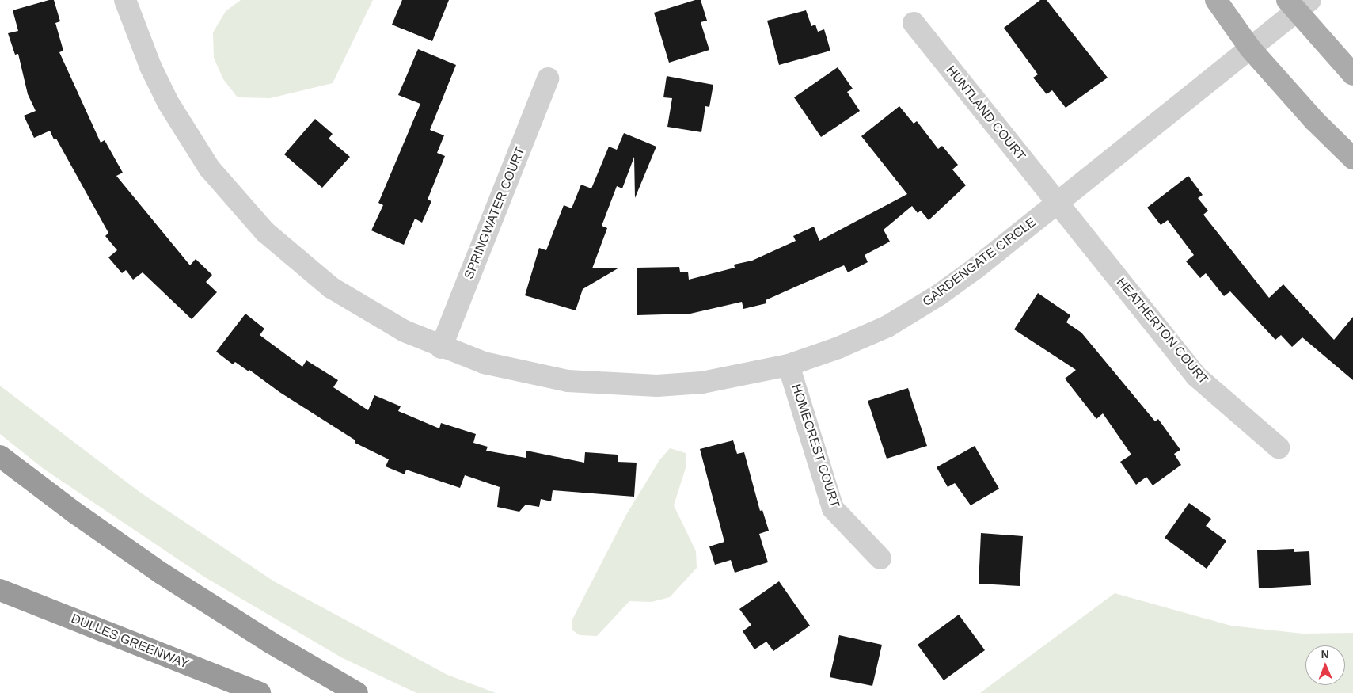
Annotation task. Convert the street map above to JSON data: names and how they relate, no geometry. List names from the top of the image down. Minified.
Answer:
{"streets":{"highway":["DULLES GREENWAY"],"street":["HUNTLAND COURT","SPRINGWATER COURT","GARDENGATE CIRCLE","HEATHERTON COURT","HOMECREST COURT"]},"crossings":[["HUNTLAND COURT","GARDENGATE CIRCLE"],["HUNTLAND COURT","HEATHERTON COURT"],["SPRINGWATER COURT","GARDENGATE CIRCLE"],["GARDENGATE CIRCLE","HEATHERTON COURT"],["GARDENGATE CIRCLE","HOMECREST COURT"]],"north":"top"}
